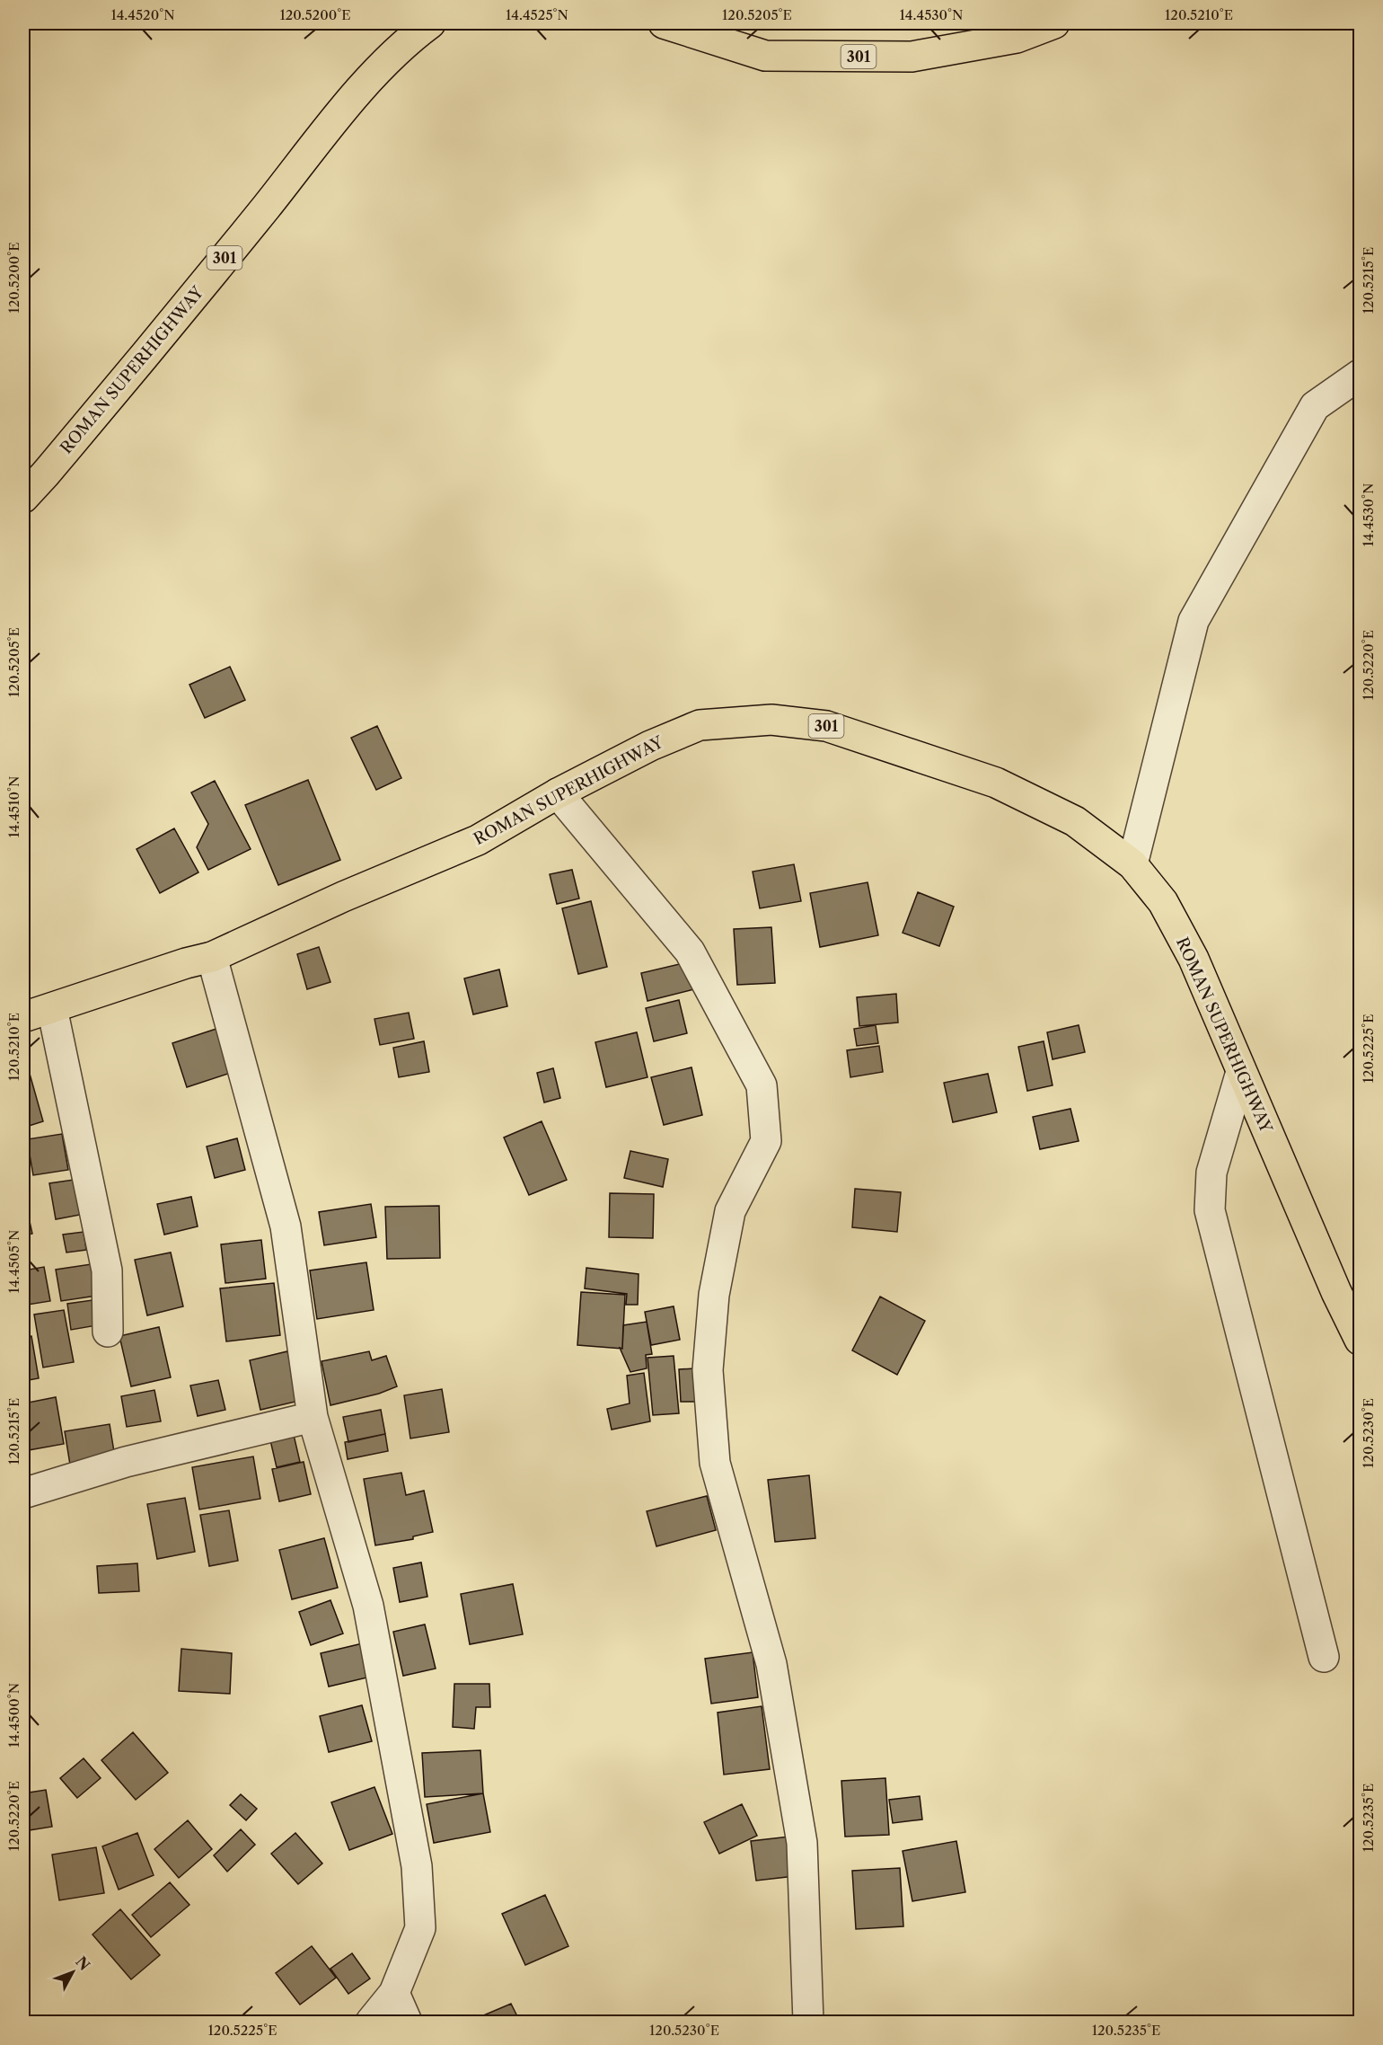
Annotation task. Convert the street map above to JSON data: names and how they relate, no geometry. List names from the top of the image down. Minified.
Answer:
{"streets":{"main road":["301","ROMAN SUPERHIGHWAY"]},"north":"top right","coordinates":["14.4520°N","120.5200°E","14.4525°N","120.5205°E","14.4530°N","120.5210°E","120.5215°E","120.5220°E","14.4510°N","120.5225°E","14.4505°N","120.5230°E","14.4500°N","120.5235°E"]}
